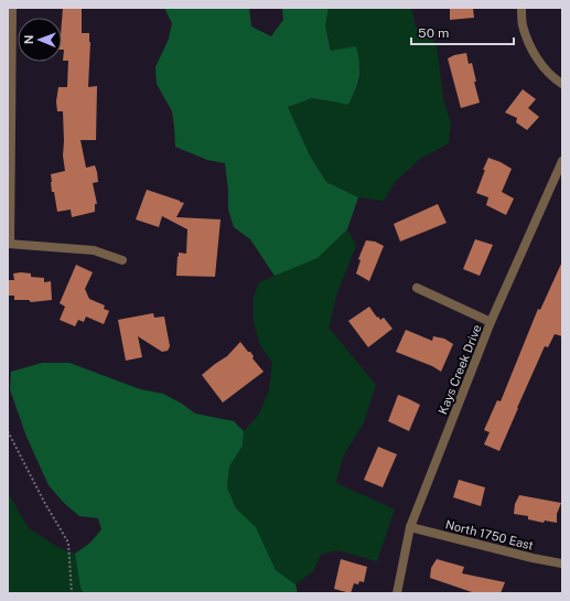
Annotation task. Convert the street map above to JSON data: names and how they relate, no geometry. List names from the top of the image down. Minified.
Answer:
{"streets":{"street":["Kays Creek Drive","North 1750 East"]},"crossings":[["Kays Creek Drive","North 1750 East"]],"scale_bar":"50 m","north":"left"}
